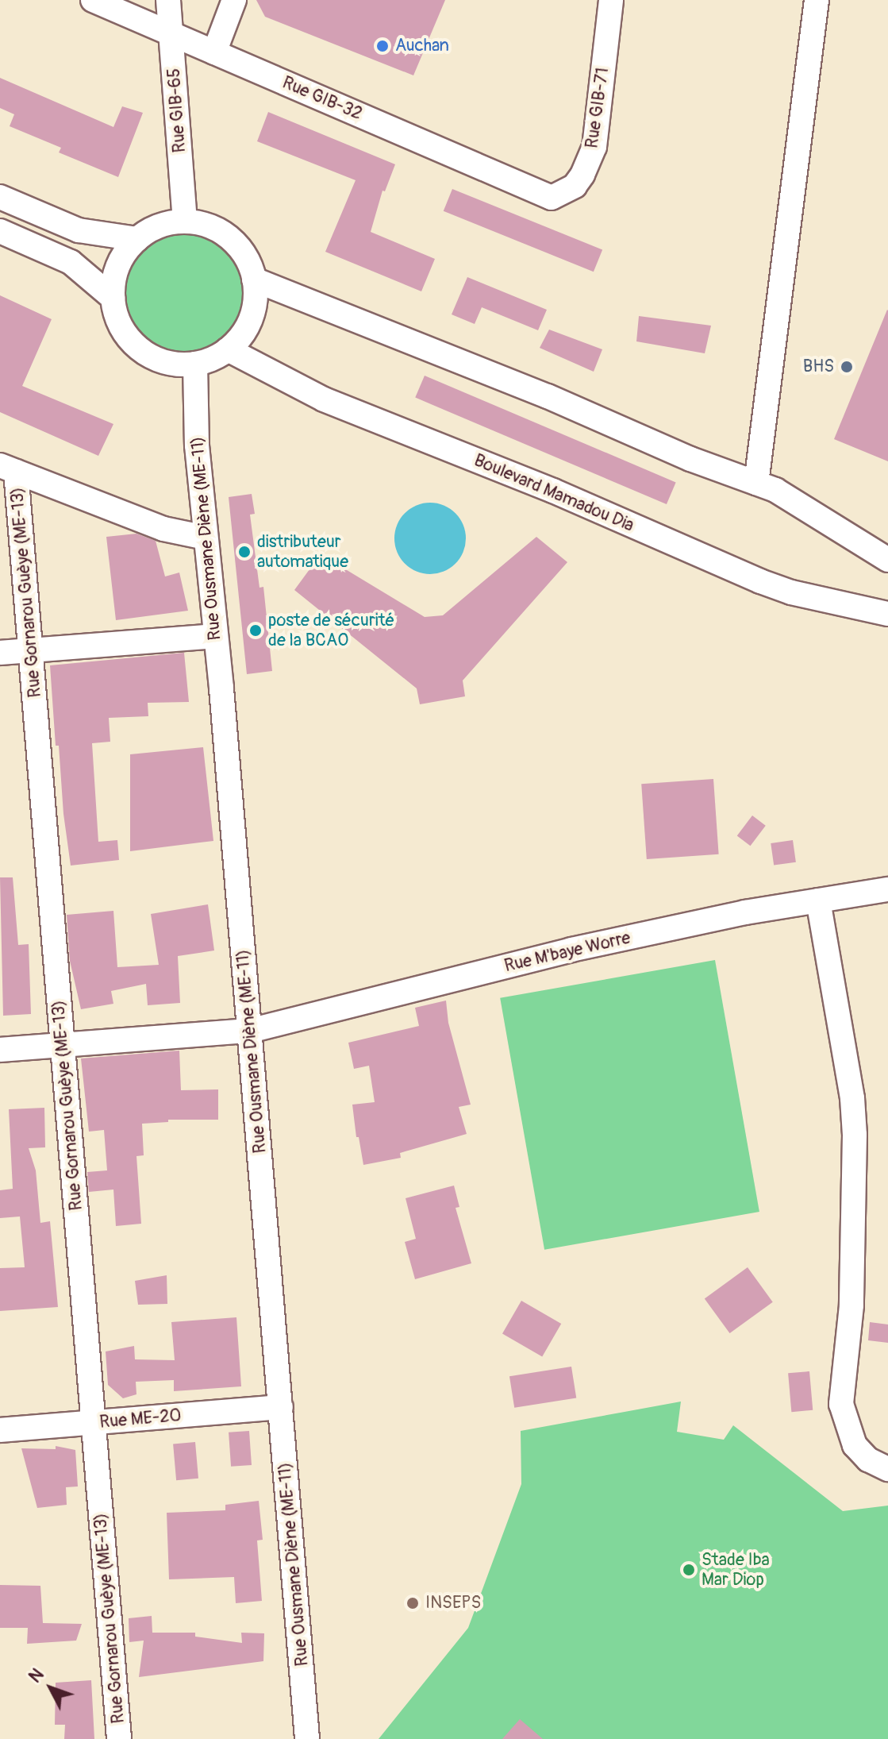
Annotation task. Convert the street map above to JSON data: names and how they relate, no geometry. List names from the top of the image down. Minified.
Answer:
{"streets":{"street":["Rue GIB-32","Rue GIB-71","Rue GIB-65","Boulevard Mamadou Dia","Rue Ousmane Diène (ME-11)","Rue Gornarou Guèye (ME-13)","Rue M'baye Worre","Rue ME-20"]},"crossings":[["Rue GIB-32","Rue GIB-71"],["Rue GIB-32","Rue GIB-65"],["Rue GIB-65","Boulevard Mamadou Dia"],["Rue GIB-65","Rue Ousmane Diène (ME-11)"],["Boulevard Mamadou Dia","Rue Ousmane Diène (ME-11)"],["Rue Ousmane Diène (ME-11)","Rue M'baye Worre"],["Rue Ousmane Diène (ME-11)","Rue ME-20"],["Rue Gornarou Guèye (ME-13)","Rue M'baye Worre"],["Rue Gornarou Guèye (ME-13)","Rue ME-20"]],"places":["Auchan","BHS","distributeur automatique","poste de sécurité de la BCAO","Stade Iba Mar Diop","INSEPS"],"north":"top left"}
